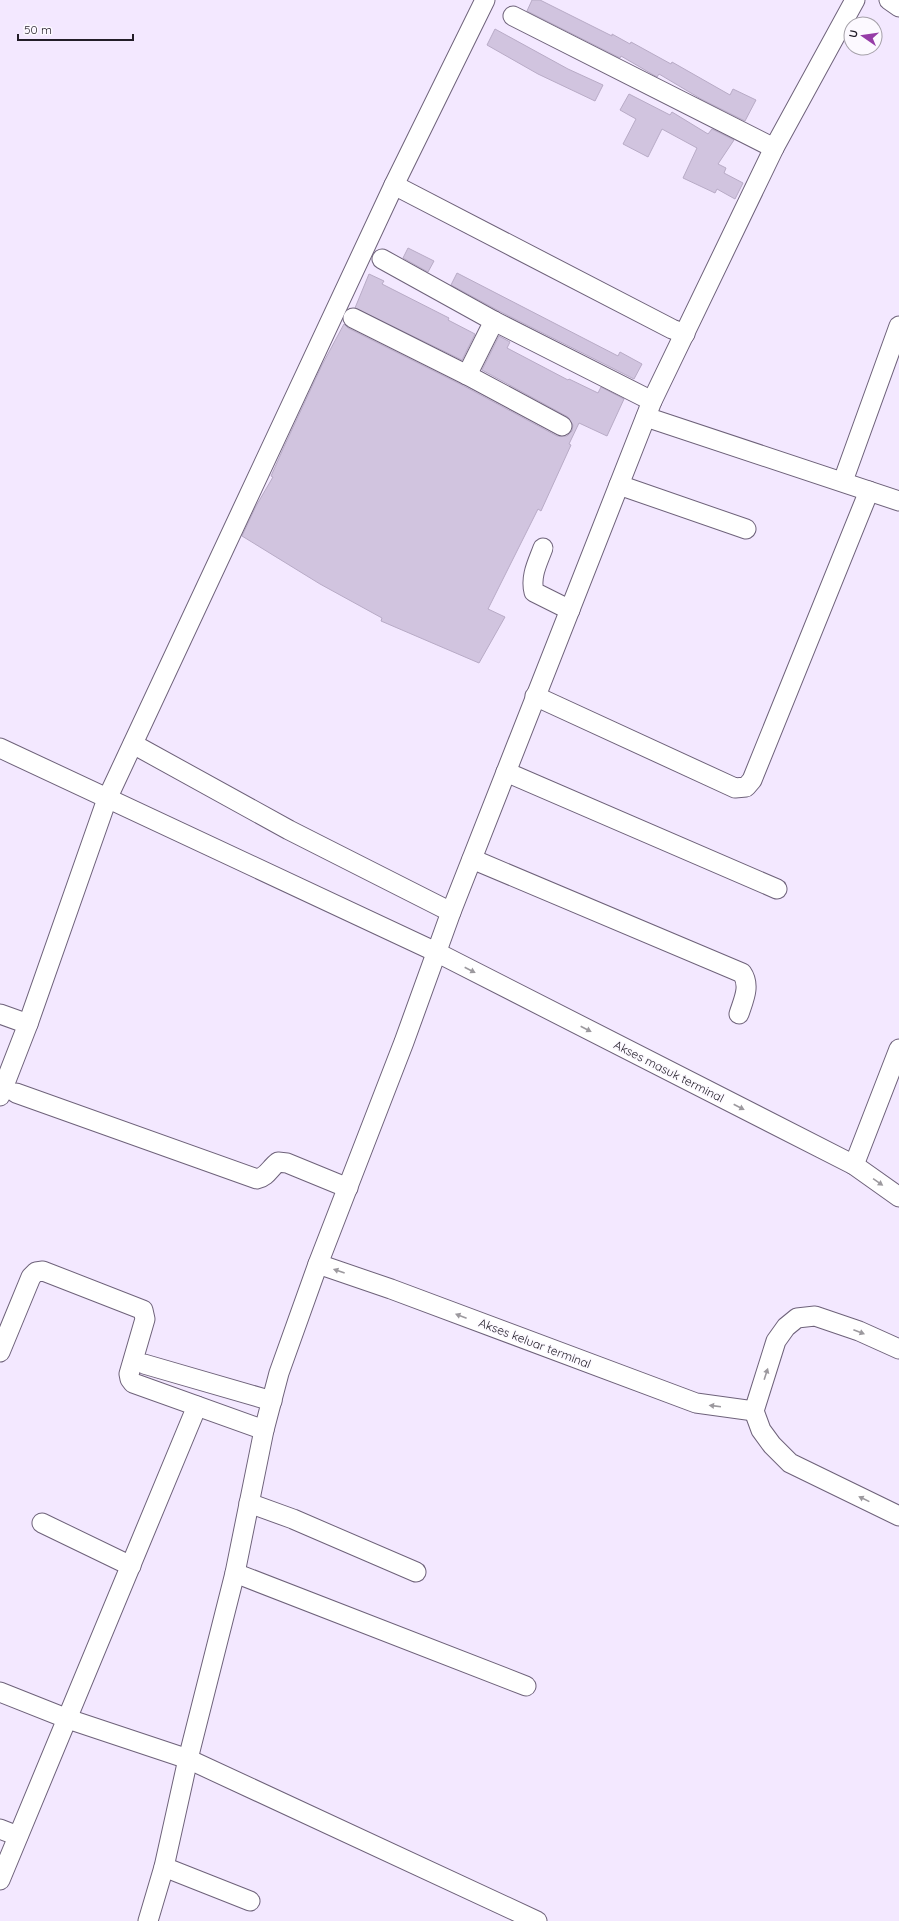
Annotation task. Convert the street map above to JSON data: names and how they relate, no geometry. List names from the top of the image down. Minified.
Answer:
{"streets":{"street":["Akses masuk terminal","Akses keluar terminal"]},"one_way":["Akses keluar terminal"],"scale_bar":"50 m","north":"left"}
